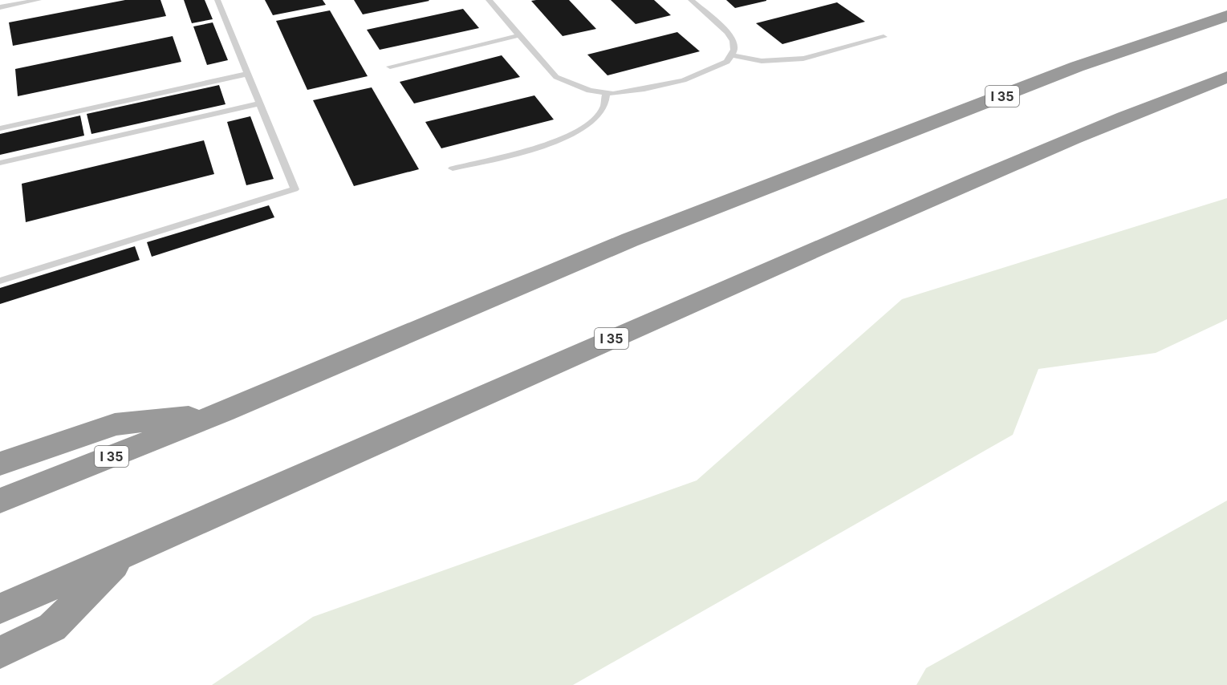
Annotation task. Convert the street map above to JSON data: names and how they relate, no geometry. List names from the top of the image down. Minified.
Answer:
{"streets":{"highway":["I 35"]}}
